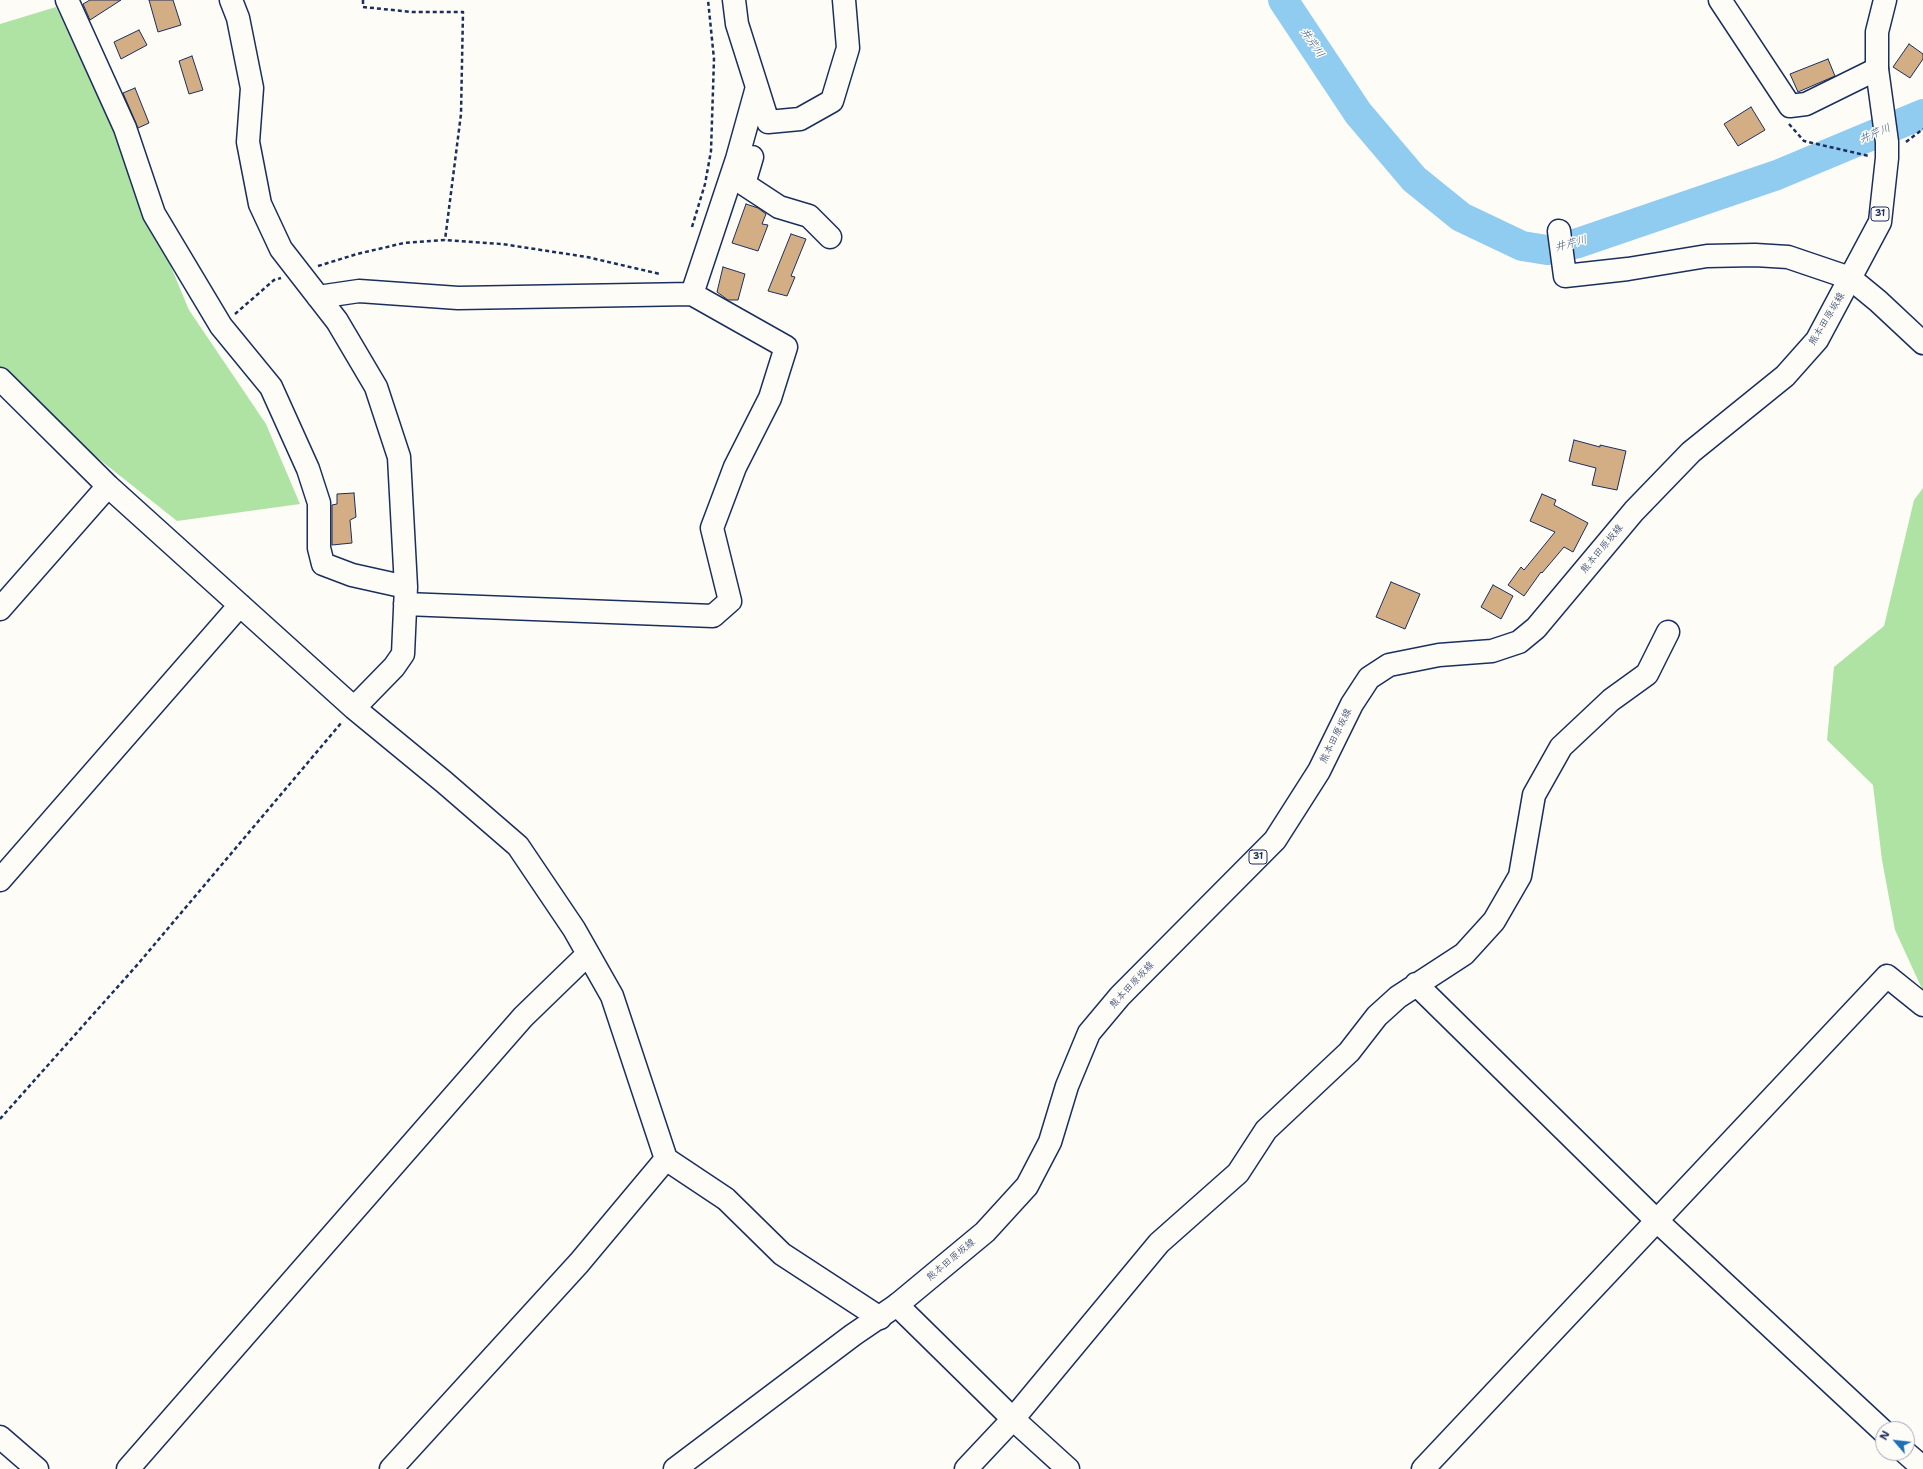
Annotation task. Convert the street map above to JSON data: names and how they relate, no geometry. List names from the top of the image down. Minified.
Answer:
{"streets":{"street":["31","熊本田原坂線"]},"water":["井芹川"],"north":"top left"}
